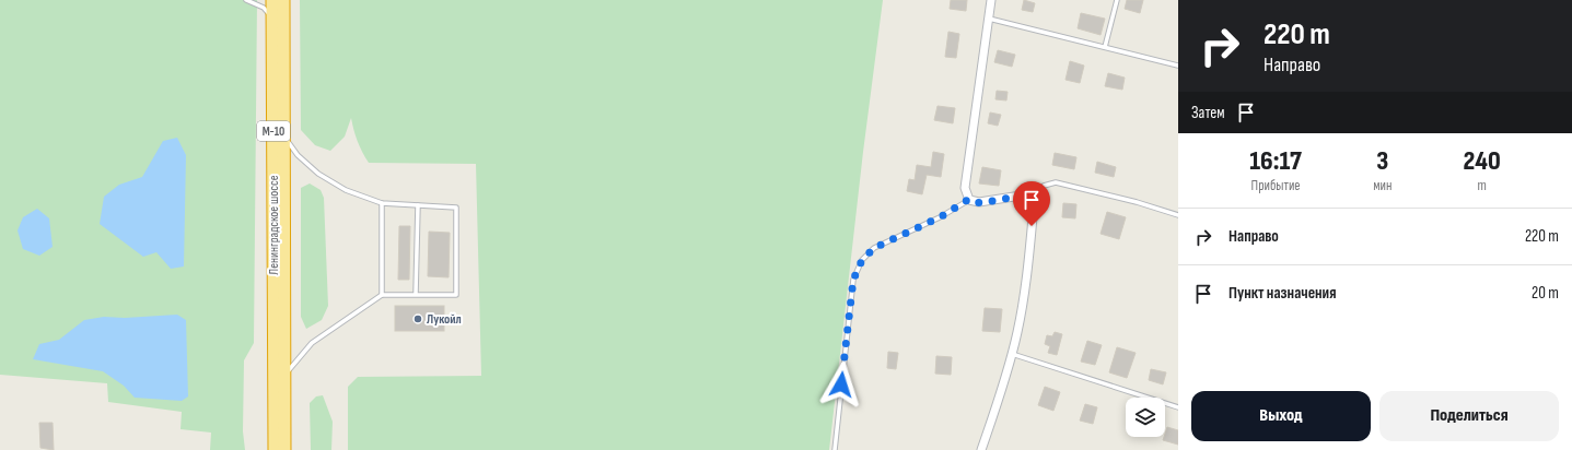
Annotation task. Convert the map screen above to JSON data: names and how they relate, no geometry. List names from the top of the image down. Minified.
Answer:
{"streets":{"highway":["М-10","Ленинградское шоссе"]},"places":["Лукойл"],"page":{"turn":["220 m","Направо"],"then":"Затем","eta":["16:17","Прибытие","3","мин","240","m"],"list":[{"name":"Направо","value":"220 m"},{"name":"Пункт назначения","value":"20 m"}],"buttons":["Выход","Поделиться"]}}
